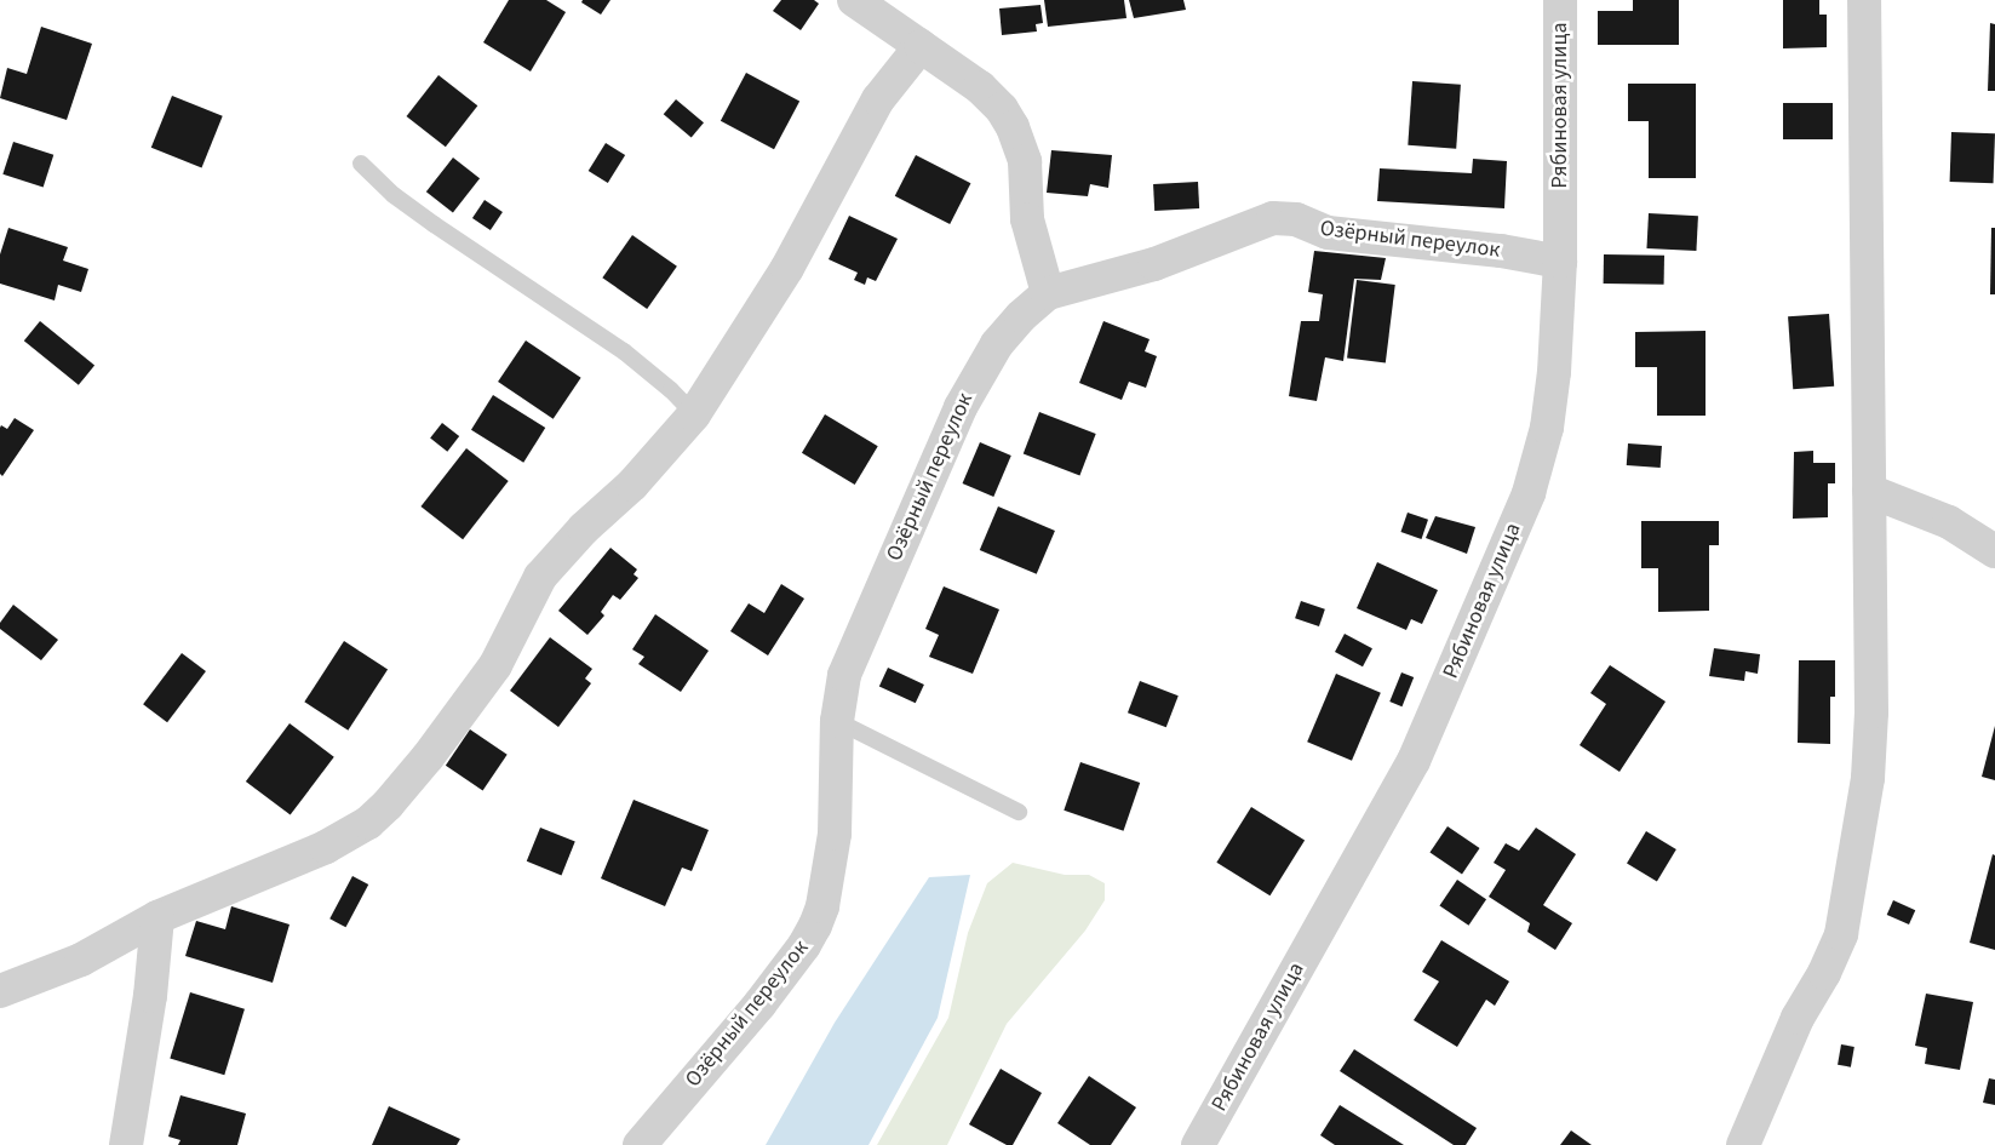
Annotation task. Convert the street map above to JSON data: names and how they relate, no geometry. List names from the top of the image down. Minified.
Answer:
{"streets":{"street":["Рябиновая улица","Озёрный переулок"]},"crossings":[["Рябиновая улица","Озёрный переулок"]]}
